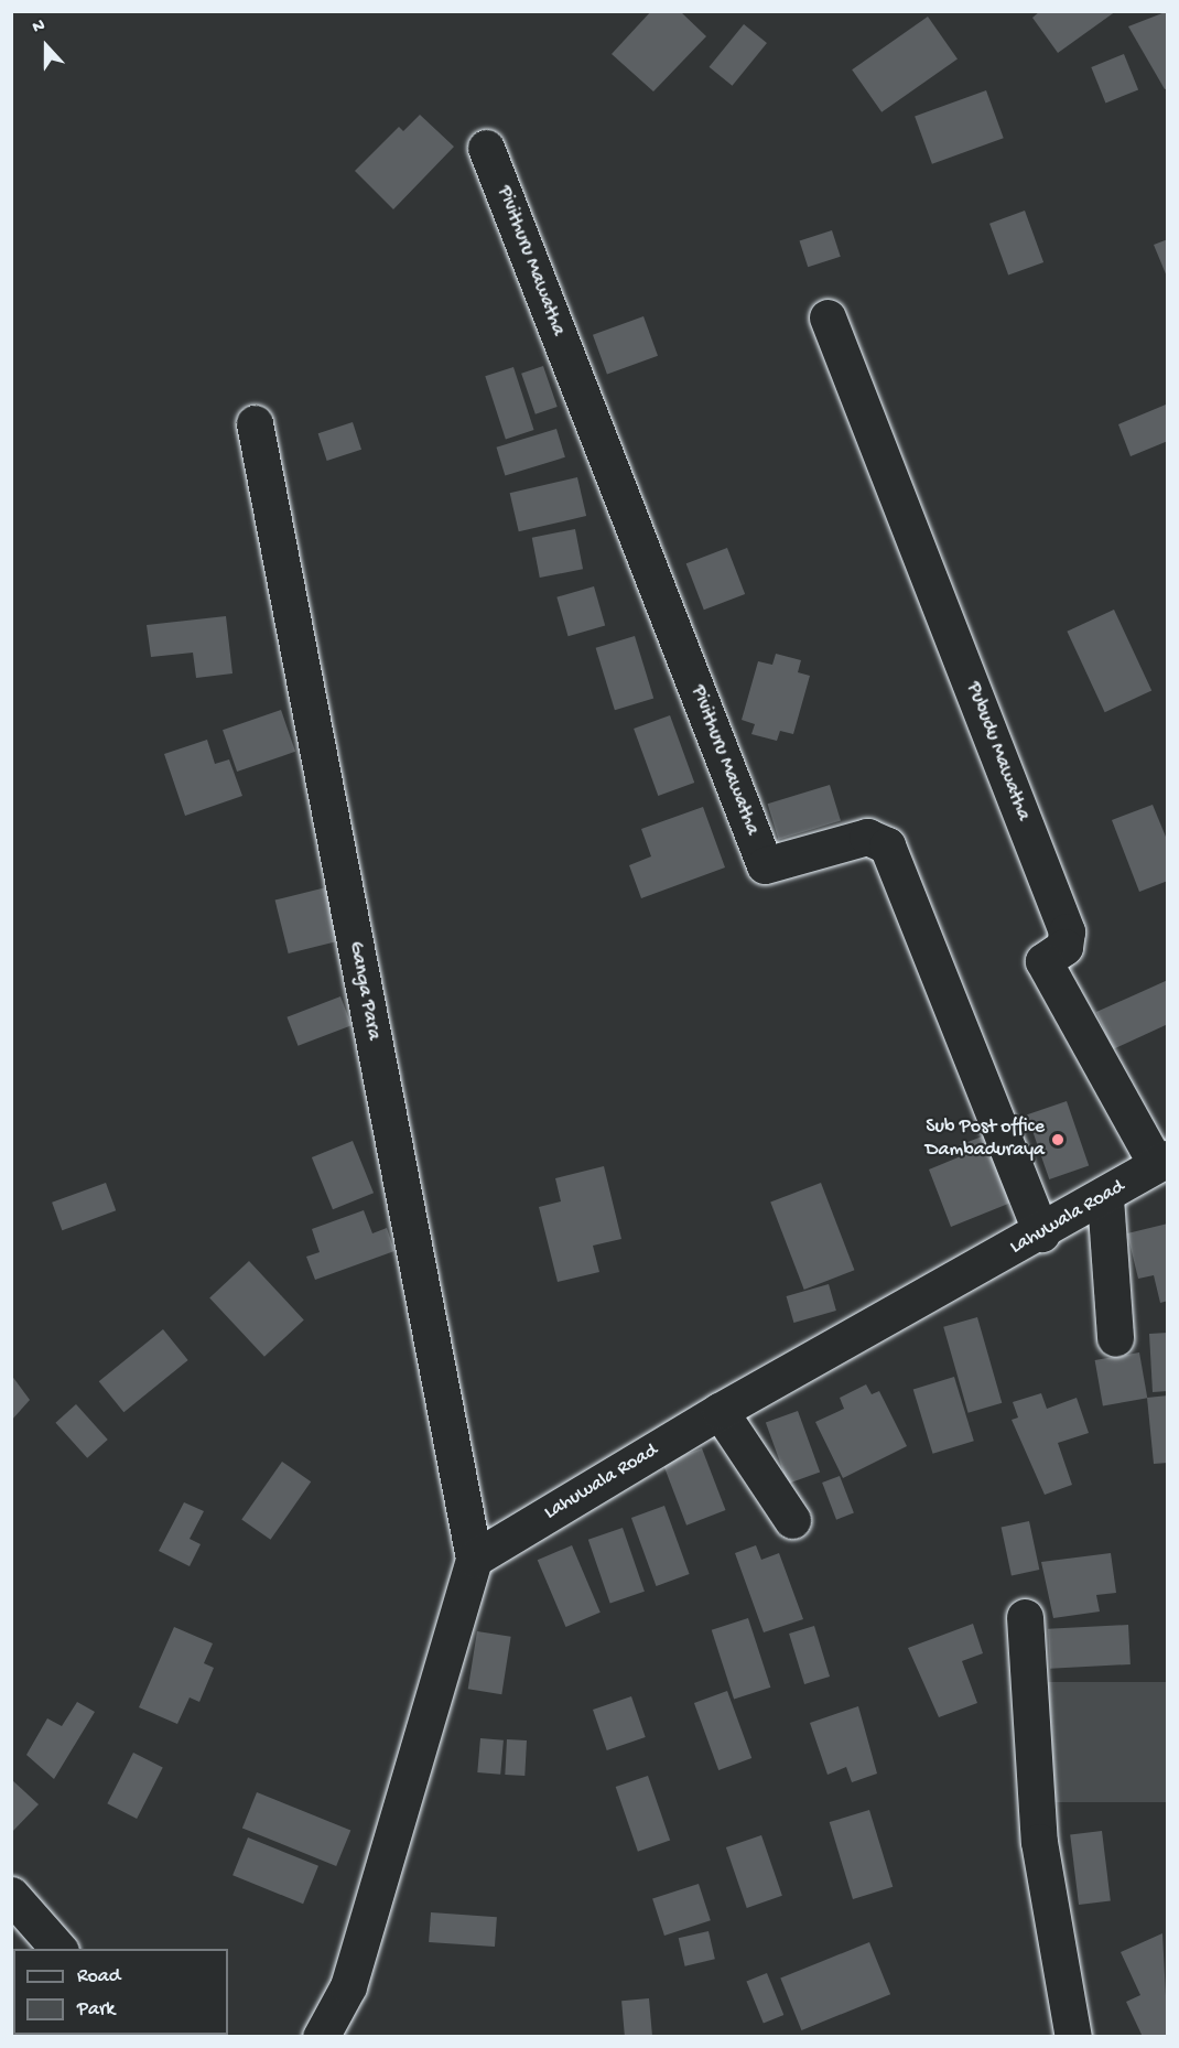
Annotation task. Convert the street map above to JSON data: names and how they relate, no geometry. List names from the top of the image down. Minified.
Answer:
{"streets":{"street":["Pivithuru Mawatha","Pubudu Mawatha","Ganga Para","Lahuwala Road"]},"crossings":[["Pivithuru Mawatha","Lahuwala Road"],["Pubudu Mawatha","Lahuwala Road"],["Ganga Para","Lahuwala Road"]],"places":["Sub Post office Dambaduraya"],"legend":["Road","Park"],"north":"top"}
